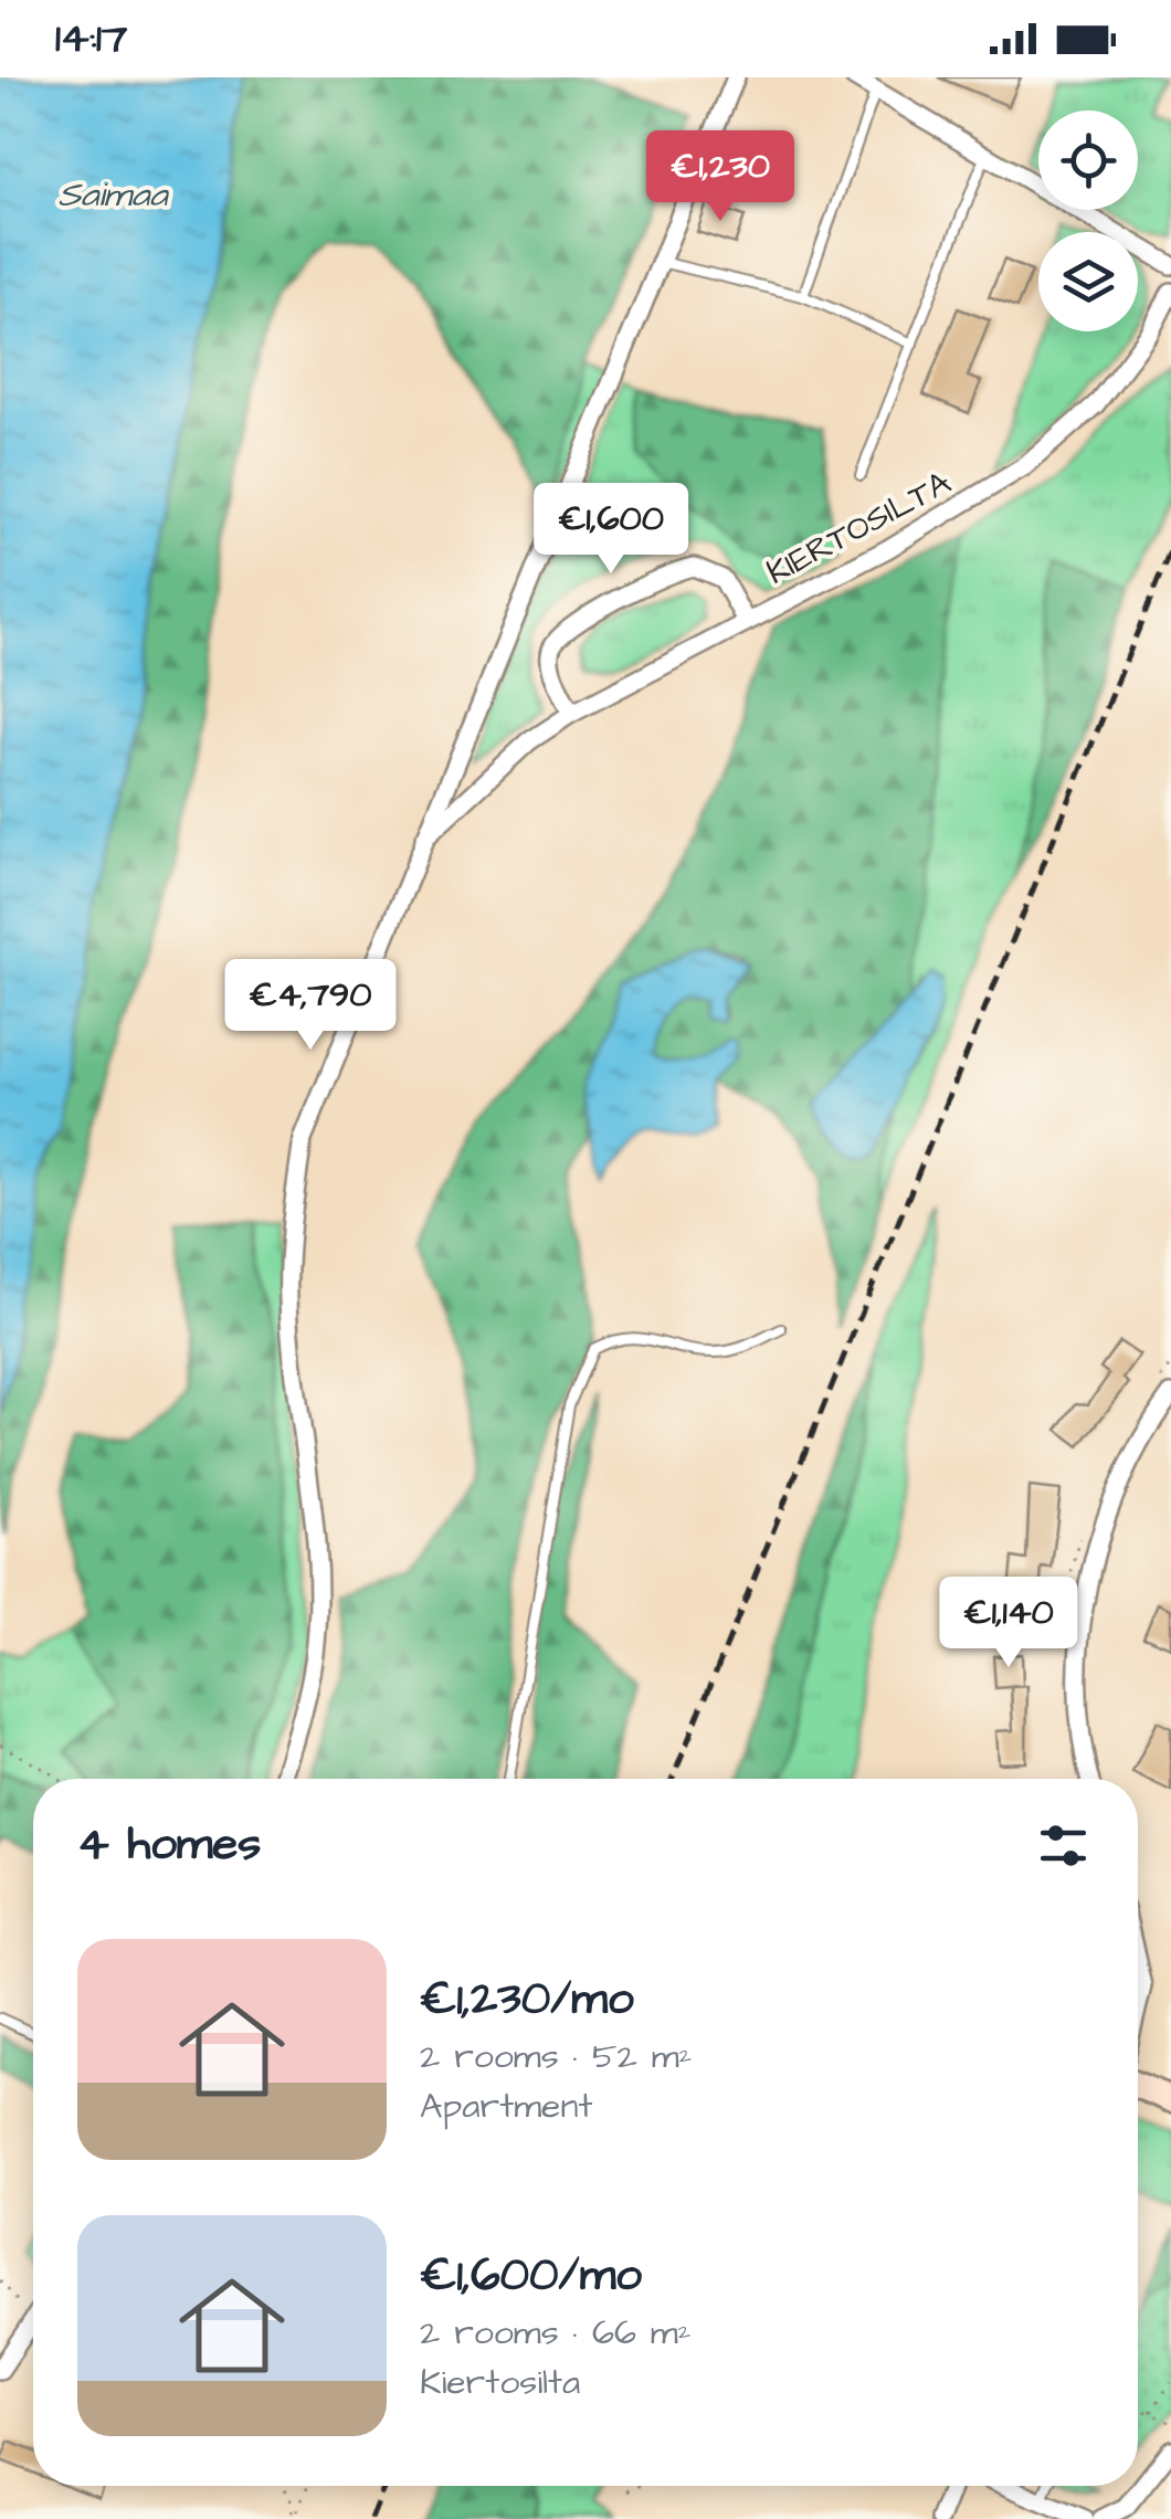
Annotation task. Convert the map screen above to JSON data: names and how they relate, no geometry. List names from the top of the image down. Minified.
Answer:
{"streets":{"street":["KIERTOSILTA"]},"water":["Saimaa"],"page":{"status":"14:17","price":["€1,230","€1,600","€4,790","€1,140"],"heading":"4 homes","list":[{"name":"€1,230/mo","note":"2 rooms · 52 m² · Apartment"},{"name":"€1,600/mo","note":"2 rooms · 66 m² · Kiertosilta"}]}}
